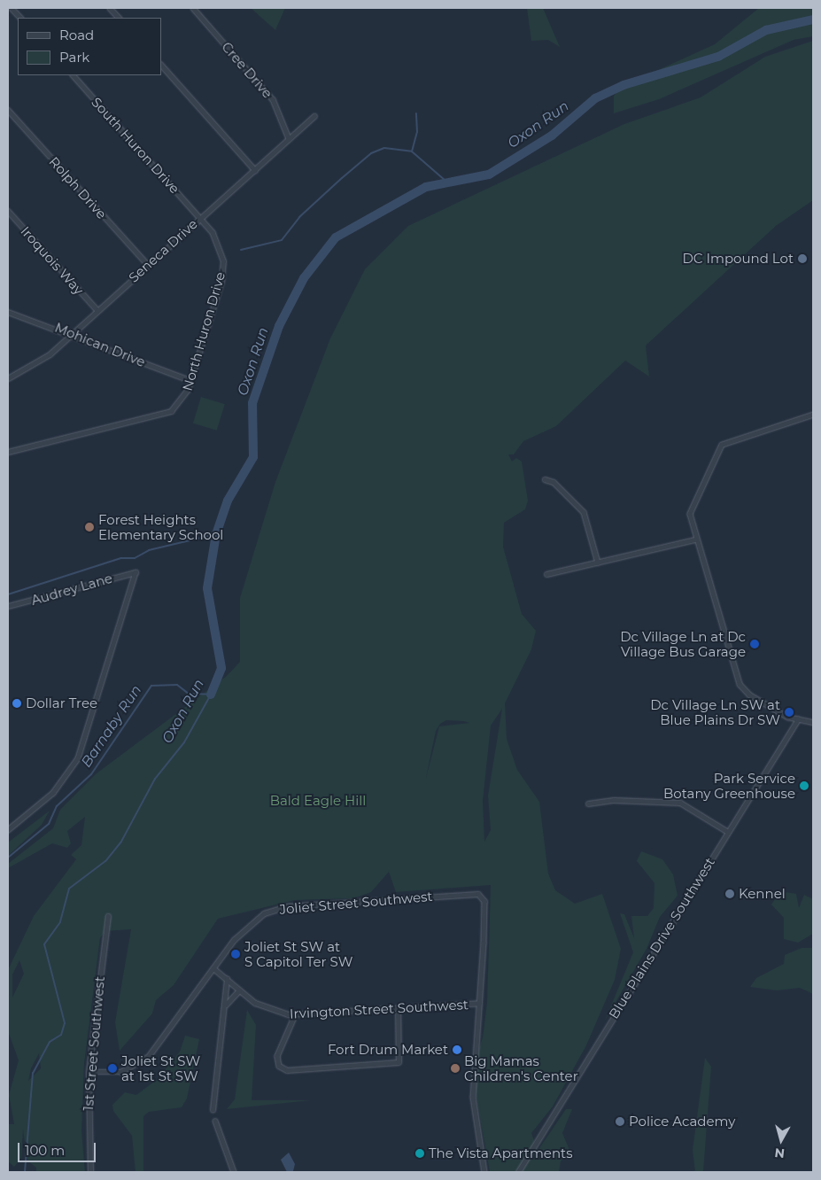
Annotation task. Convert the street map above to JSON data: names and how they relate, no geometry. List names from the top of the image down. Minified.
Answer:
{"streets":{"street":["Cree Drive","South Huron Drive","Rolph Drive","Seneca Drive","Iroquois Way","North Huron Drive","Mohican Drive","Audrey Lane","Joliet Street Southwest","Blue Plains Drive Southwest","Irvington Street Southwest","1st Street Southwest"]},"crossings":[["Cree Drive","Seneca Drive"],["South Huron Drive","Seneca Drive"],["South Huron Drive","North Huron Drive"],["Rolph Drive","Seneca Drive"],["Seneca Drive","Iroquois Way"],["Seneca Drive","North Huron Drive"],["Seneca Drive","Mohican Drive"],["North Huron Drive","Mohican Drive"],["Joliet Street Southwest","Irvington Street Southwest"],["Joliet Street Southwest","1st Street Southwest"]],"water":["Oxon Run","Barnaby Run"],"parks":["Bald Eagle Hill"],"places":["DC Impound Lot","Forest Heights Elementary School","Dc Village Ln at Dc Village Bus Garage","Dollar Tree","Dc Village Ln SW at Blue Plains Dr SW","Park Service Botany Greenhouse","Kennel","Joliet St SW at S Capitol Ter SW","Fort Drum Market","Joliet St SW at 1st St SW","Big Mamas Children's Center","Police Academy","The Vista Apartments"],"legend":["Road","Park"],"scale_bar":"100 m","north":"bottom"}
